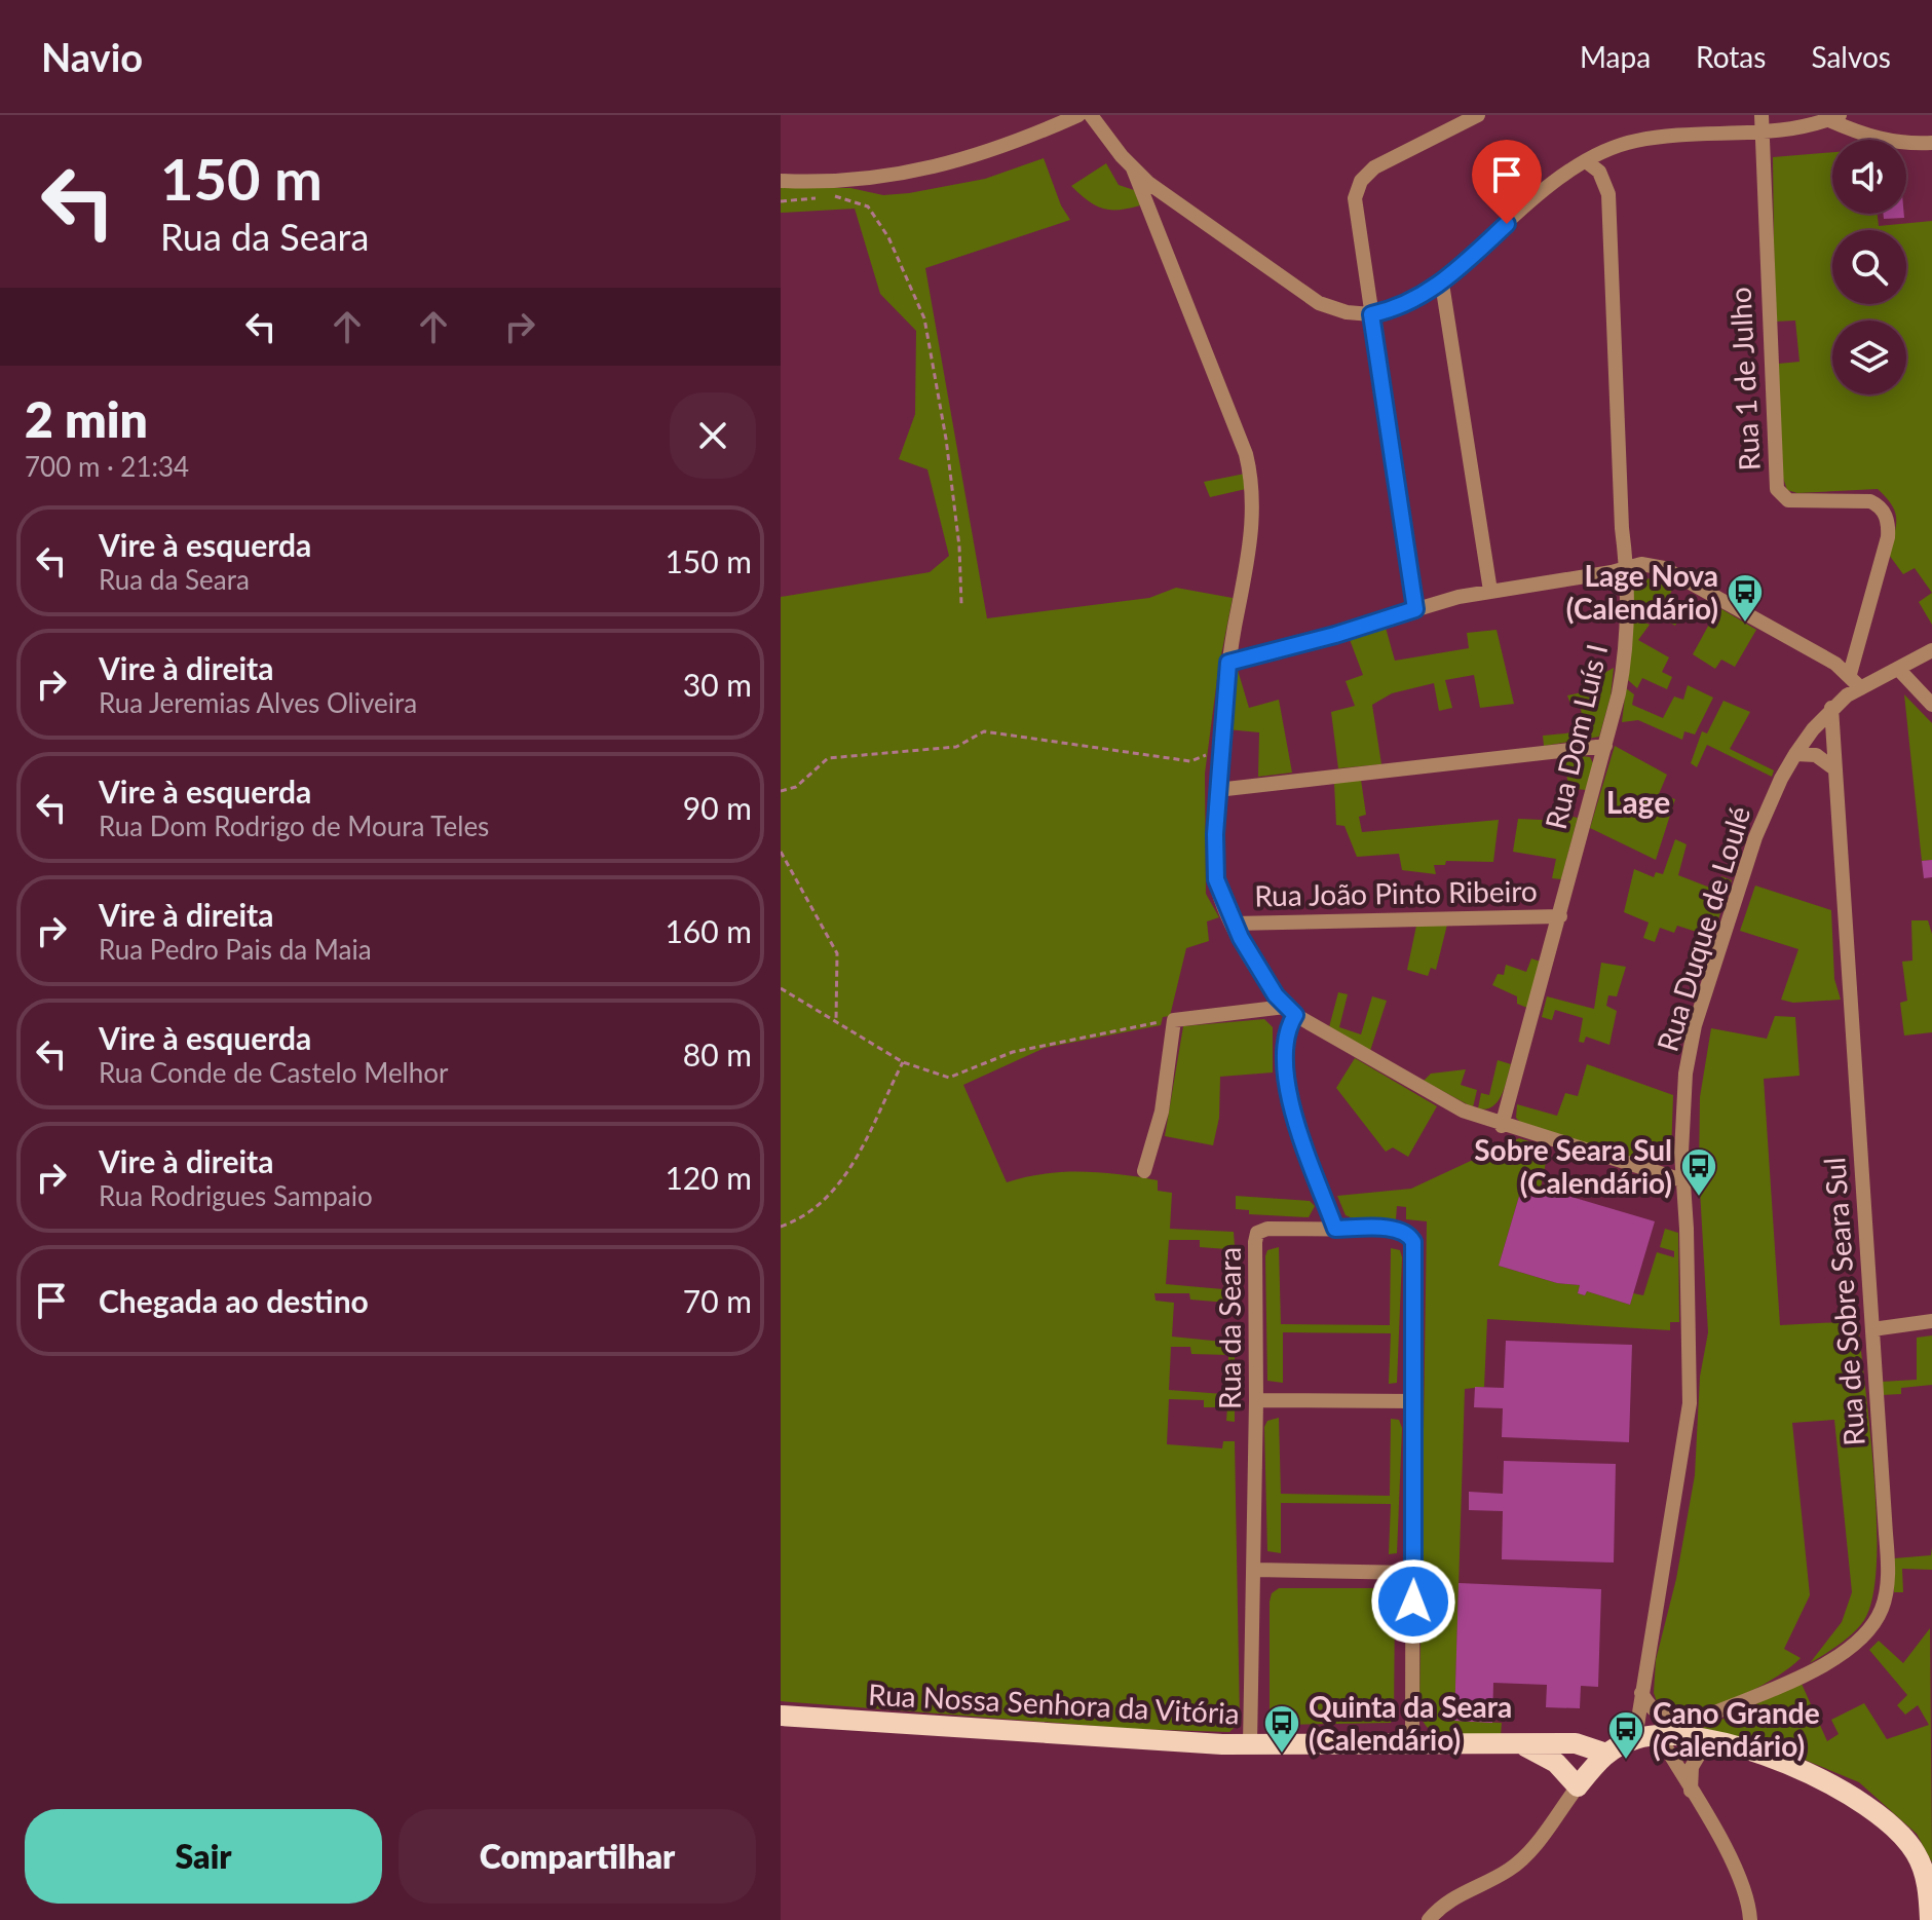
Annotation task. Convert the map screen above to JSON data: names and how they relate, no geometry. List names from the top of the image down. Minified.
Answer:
{"streets":{"main road":["Rua Nossa Senhora da Vitória"],"street":["Rua 1 de Julho","Rua Dom Luís I","Rua João Pinto Ribeiro","Rua Duque de Loulé","Rua de Sobre Seara Sul","Rua da Seara"]},"crossings":[["Rua Dom Luís I","Rua João Pinto Ribeiro"],["Rua Duque de Loulé","Rua de Sobre Seara Sul"],["Rua da Seara","Rua Nossa Senhora da Vitória"]],"districts":["Lage"],"places":{"bus stop":["Lage Nova (Calendário)","Sobre Seara Sul (Calendário)","Quinta da Seara (Calendário)","Cano Grande (Calendário)"]},"page":{"header":"Navio","nav":["Mapa","Rotas","Salvos"],"turn":["150 m","Rua da Seara"],"heading":["2 min","700 m · 21:34"],"list":[{"name":"Vire à esquerda","note":"Rua da Seara","value":"150 m"},{"name":"Vire à direita","note":"Rua Jeremias Alves Oliveira","value":"30 m"},{"name":"Vire à esquerda","note":"Rua Dom Rodrigo de Moura Teles","value":"90 m"},{"name":"Vire à direita","note":"Rua Pedro Pais da Maia","value":"160 m"},{"name":"Vire à esquerda","note":"Rua Conde de Castelo Melhor","value":"80 m"},{"name":"Vire à direita","note":"Rua Rodrigues Sampaio","value":"120 m"},{"name":"Chegada ao destino","value":"70 m"}],"buttons":["Sair","Compartilhar"]}}
